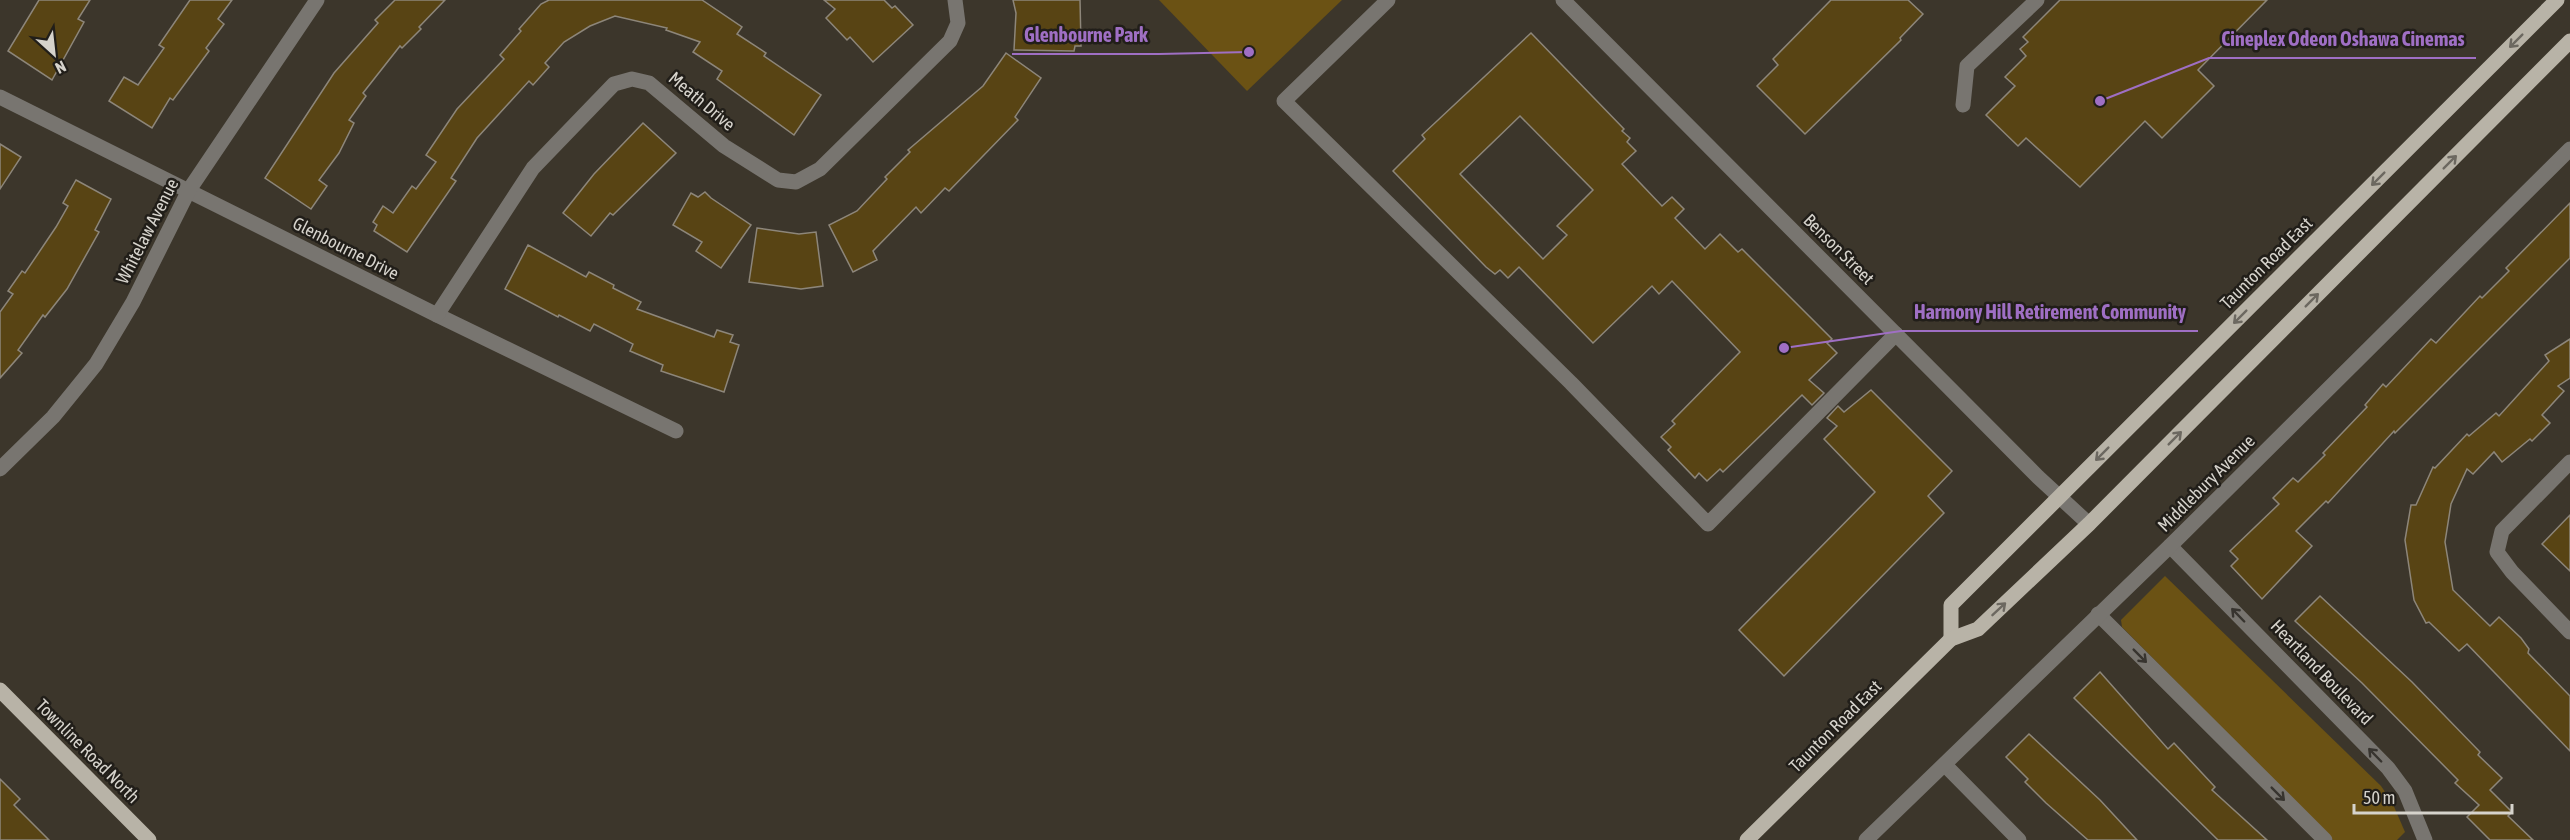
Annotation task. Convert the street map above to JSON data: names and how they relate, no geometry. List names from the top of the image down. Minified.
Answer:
{"streets":{"main road":["Taunton Road East","Townline Road North"],"street":["Meath Drive","Whitelaw Avenue","Glenbourne Drive","Benson Street","Middlebury Avenue","Heartland Boulevard"]},"crossings":[["Meath Drive","Glenbourne Drive"],["Whitelaw Avenue","Glenbourne Drive"],["Benson Street","Taunton Road East"],["Middlebury Avenue","Heartland Boulevard"]],"places":["Glenbourne Park","Cineplex Odeon Oshawa Cinemas","Harmony Hill Retirement Community"],"scale_bar":"50 m","north":"bottom right"}
